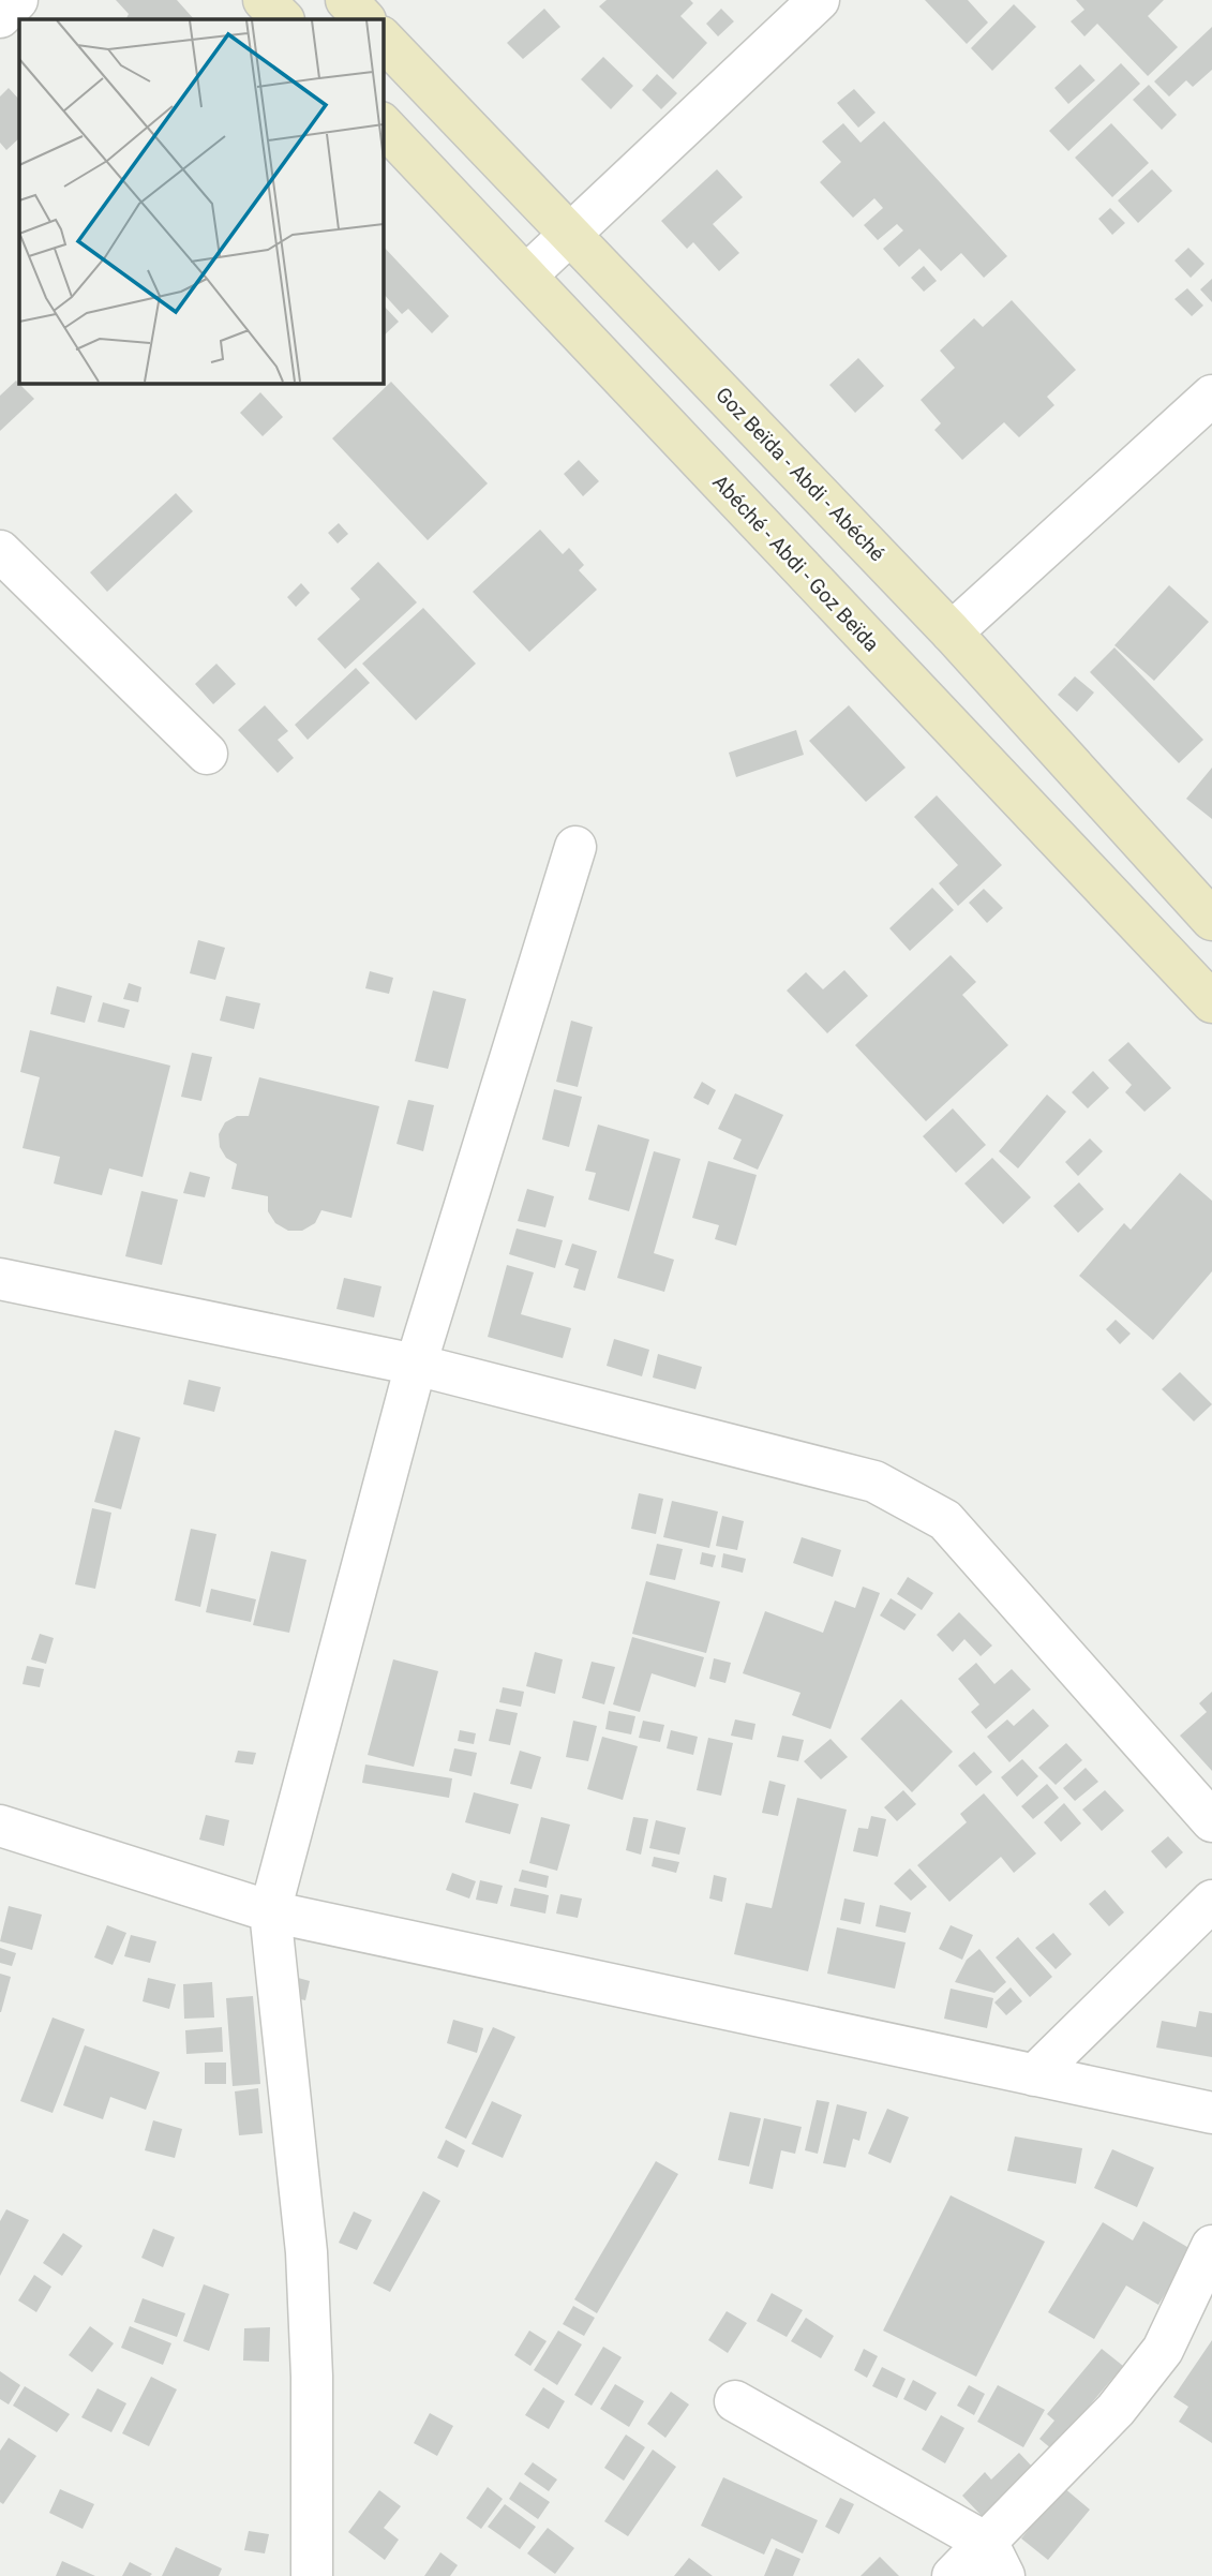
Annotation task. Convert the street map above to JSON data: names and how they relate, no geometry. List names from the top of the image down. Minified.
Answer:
{"streets":{"main road":["Goz Beïda - Abdi - Abéché","Abéché - Abdi - Goz Beïda"]}}
